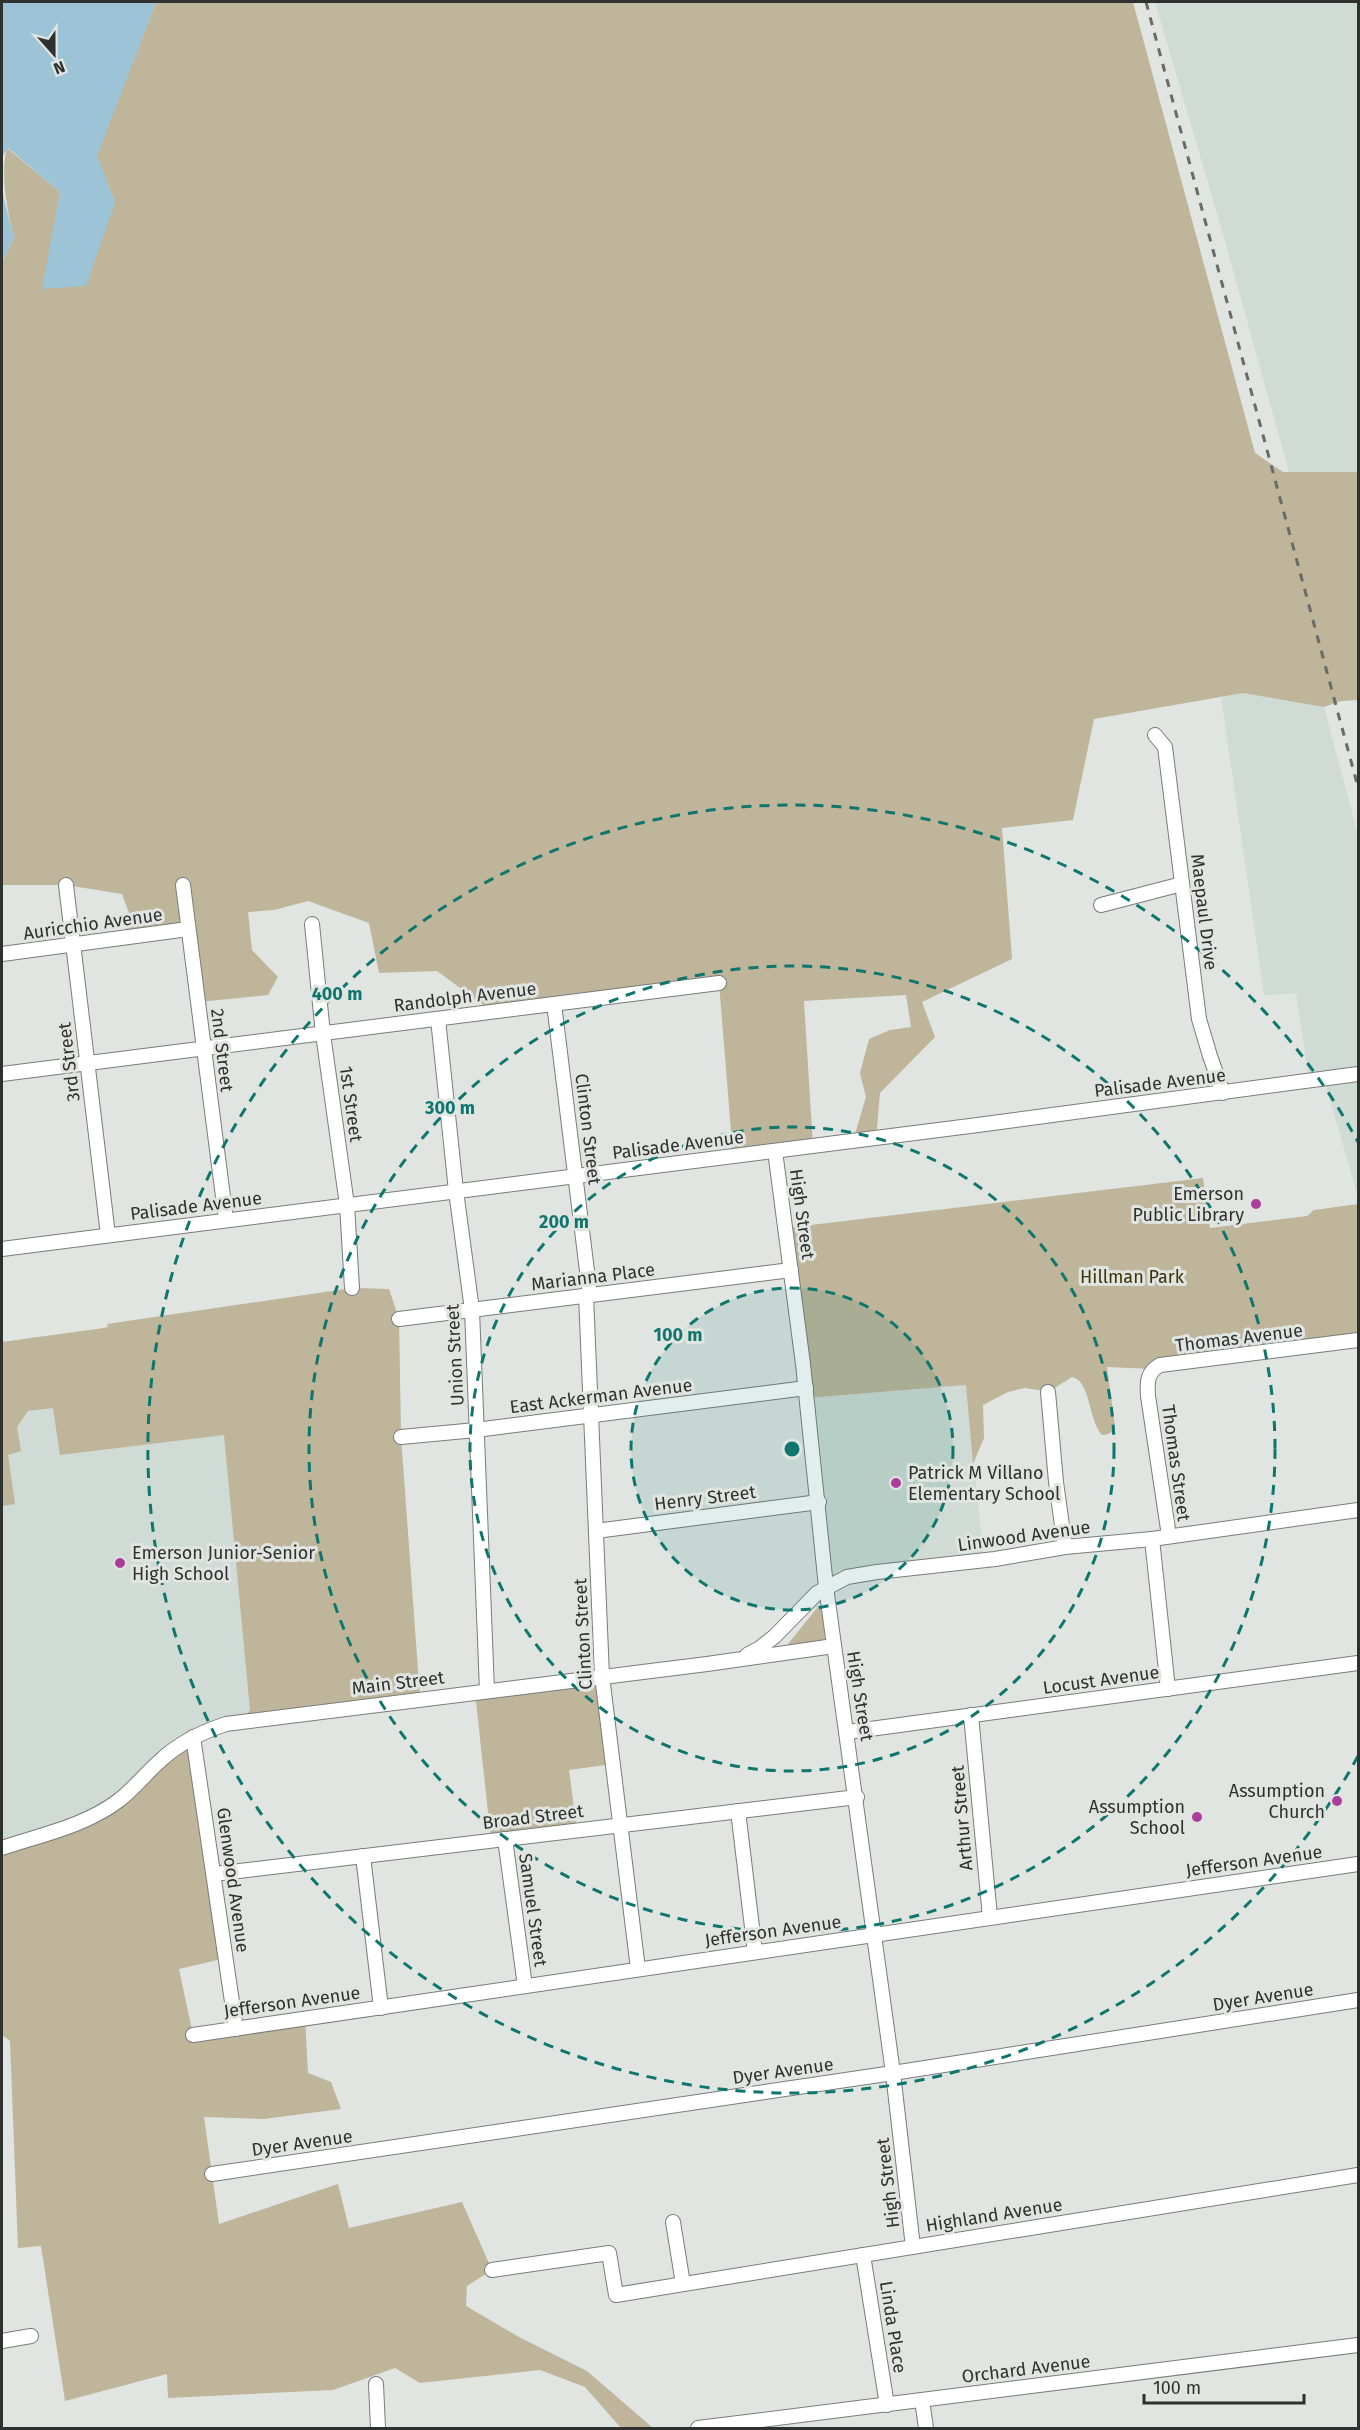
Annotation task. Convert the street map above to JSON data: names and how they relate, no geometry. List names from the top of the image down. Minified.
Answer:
{"streets":{"street":["Maepaul Drive","Auricchio Avenue","Randolph Avenue","2nd Street","3rd Street","Palisade Avenue","1st Street","Clinton Street","High Street","Marianna Place","Thomas Avenue","Union Street","East Ackerman Avenue","Thomas Street","Henry Street","Linwood Avenue","Locust Avenue","Main Street","Broad Street","Arthur Street","Jefferson Avenue","Glenwood Avenue","Samuel Street","Dyer Avenue","Highland Avenue","Linda Place","Orchard Avenue"]},"crossings":[["Maepaul Drive","Palisade Avenue"],["Auricchio Avenue","2nd Street"],["Auricchio Avenue","3rd Street"],["Randolph Avenue","2nd Street"],["Randolph Avenue","3rd Street"],["Randolph Avenue","1st Street"],["Randolph Avenue","Clinton Street"],["Randolph Avenue","Union Street"],["2nd Street","Palisade Avenue"],["3rd Street","Palisade Avenue"],["Palisade Avenue","1st Street"],["Palisade Avenue","Clinton Street"],["Palisade Avenue","High Street"],["Palisade Avenue","Union Street"],["Clinton Street","Marianna Place"],["Clinton Street","East Ackerman Avenue"],["Clinton Street","Henry Street"],["Clinton Street","Main Street"],["Clinton Street","Broad Street"],["Clinton Street","Jefferson Avenue"],["High Street","Marianna Place"],["High Street","East Ackerman Avenue"],["High Street","Henry Street"],["High Street","Linwood Avenue"],["High Street","Locust Avenue"],["High Street","Main Street"],["High Street","Broad Street"],["High Street","Jefferson Avenue"],["High Street","Dyer Avenue"],["High Street","Highland Avenue"],["Marianna Place","Union Street"],["Thomas Avenue","Thomas Street"],["Union Street","East Ackerman Avenue"],["Union Street","Main Street"],["Thomas Street","Linwood Avenue"],["Linwood Avenue","Main Street"],["Locust Avenue","Arthur Street"],["Main Street","Glenwood Avenue"],["Broad Street","Glenwood Avenue"],["Broad Street","Samuel Street"],["Arthur Street","Jefferson Avenue"],["Jefferson Avenue","Glenwood Avenue"],["Jefferson Avenue","Samuel Street"],["Highland Avenue","Linda Place"],["Linda Place","Orchard Avenue"]],"parks":["Hillman Park"],"places":["Emerson Public Library","Patrick M Villano Elementary School","Emerson Junior-Senior High School","Assumption Church","Assumption School"],"scale_bar":"100 m","north":"bottom","rings":["400 m","300 m","200 m","100 m"]}
